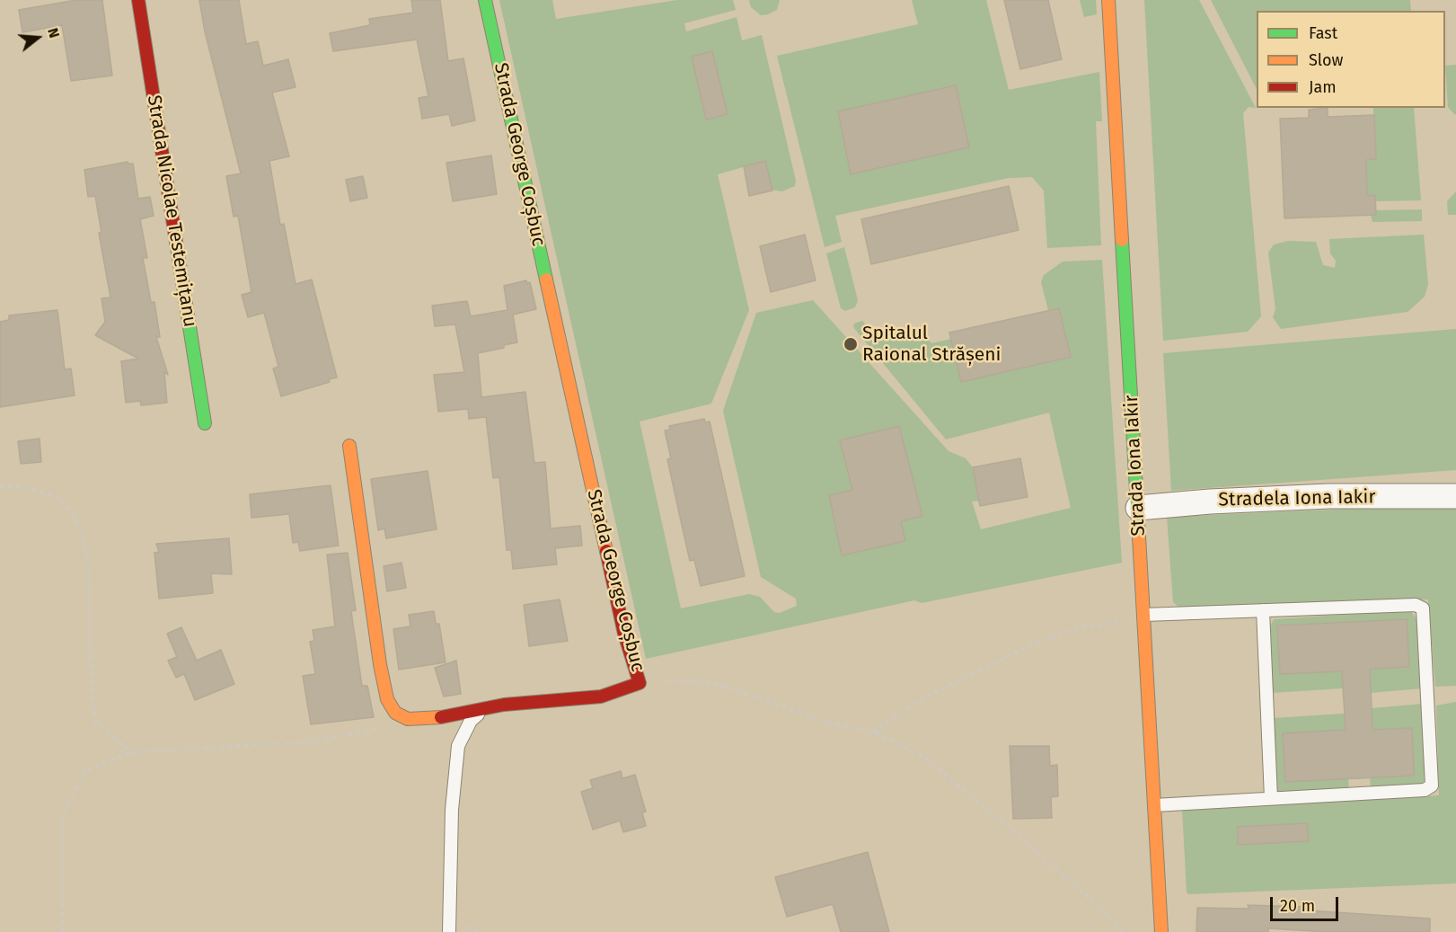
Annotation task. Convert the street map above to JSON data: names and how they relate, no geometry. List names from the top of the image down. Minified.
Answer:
{"streets":{"street":["Strada George Coșbuc","Strada Nicolae Testemițanu","Strada Iona Iakir","Stradela Iona Iakir"]},"crossings":[["Strada Iona Iakir","Stradela Iona Iakir"]],"places":["Spitalul Raional Strășeni"],"legend":["Fast","Slow","Jam"],"scale_bar":"20 m","north":"right"}
